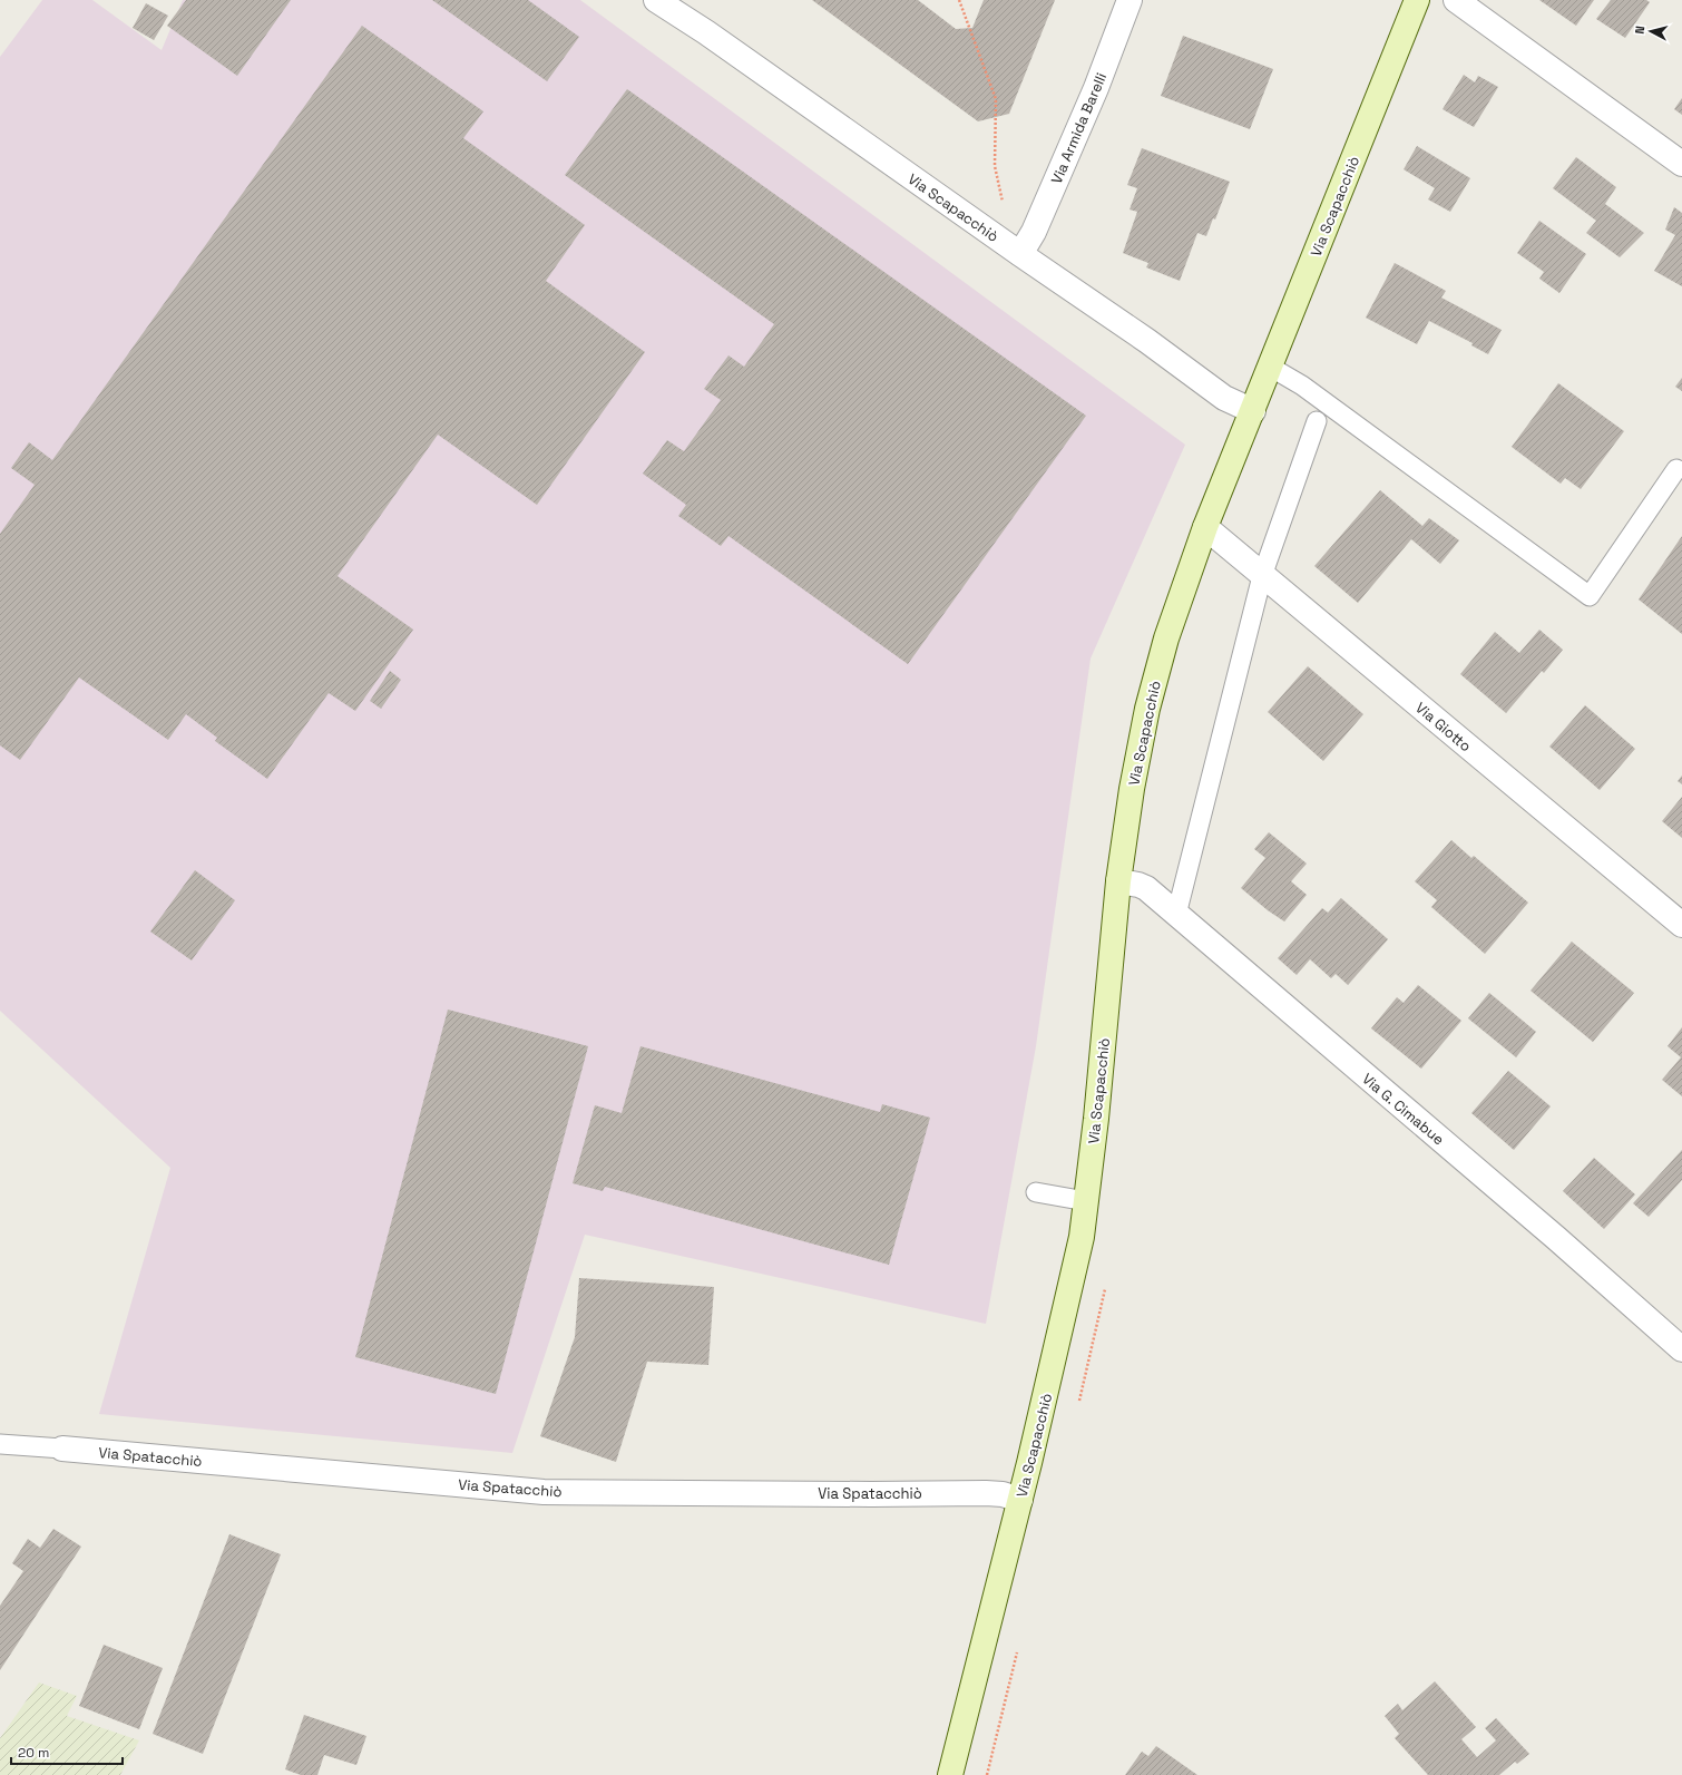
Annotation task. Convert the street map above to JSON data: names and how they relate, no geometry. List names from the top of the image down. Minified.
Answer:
{"streets":{"street":["Via Armida Barelli","Via Scapacchiò","Via Giotto","Via G. Cimabue","Via Spatacchiò"]},"crossings":[["Via Armida Barelli","Via Scapacchiò"],["Via Scapacchiò","Via Giotto"],["Via Scapacchiò","Via G. Cimabue"],["Via Scapacchiò","Via Spatacchiò"]],"scale_bar":"20 m","north":"left"}
